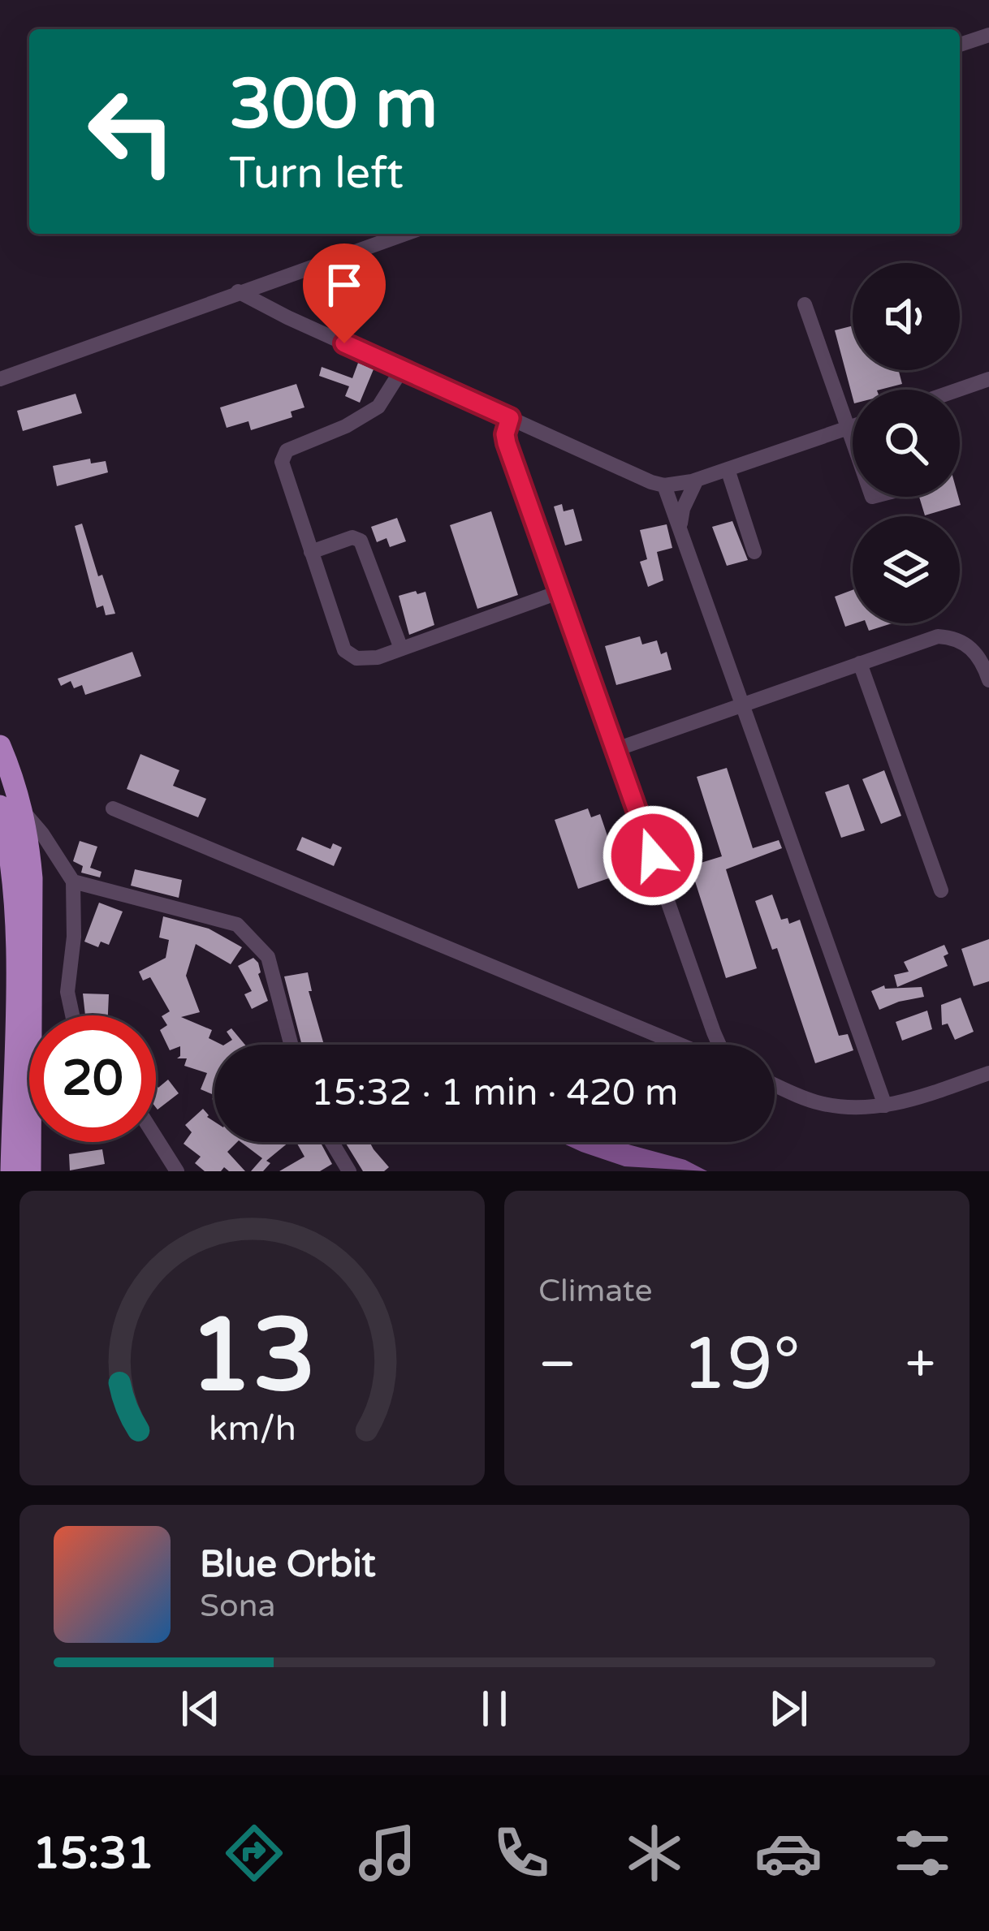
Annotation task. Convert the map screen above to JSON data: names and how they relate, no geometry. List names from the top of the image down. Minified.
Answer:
{"page":{"turn":["300 m","Turn left"],"limit":"20","trip":"15:32 · 1 min · 420 m","tile":"Climate","heat":["−","19°","+"],"song":["Blue Orbit","Sona"],"tabs":"15:31","gauge":["13","km/h"]}}
